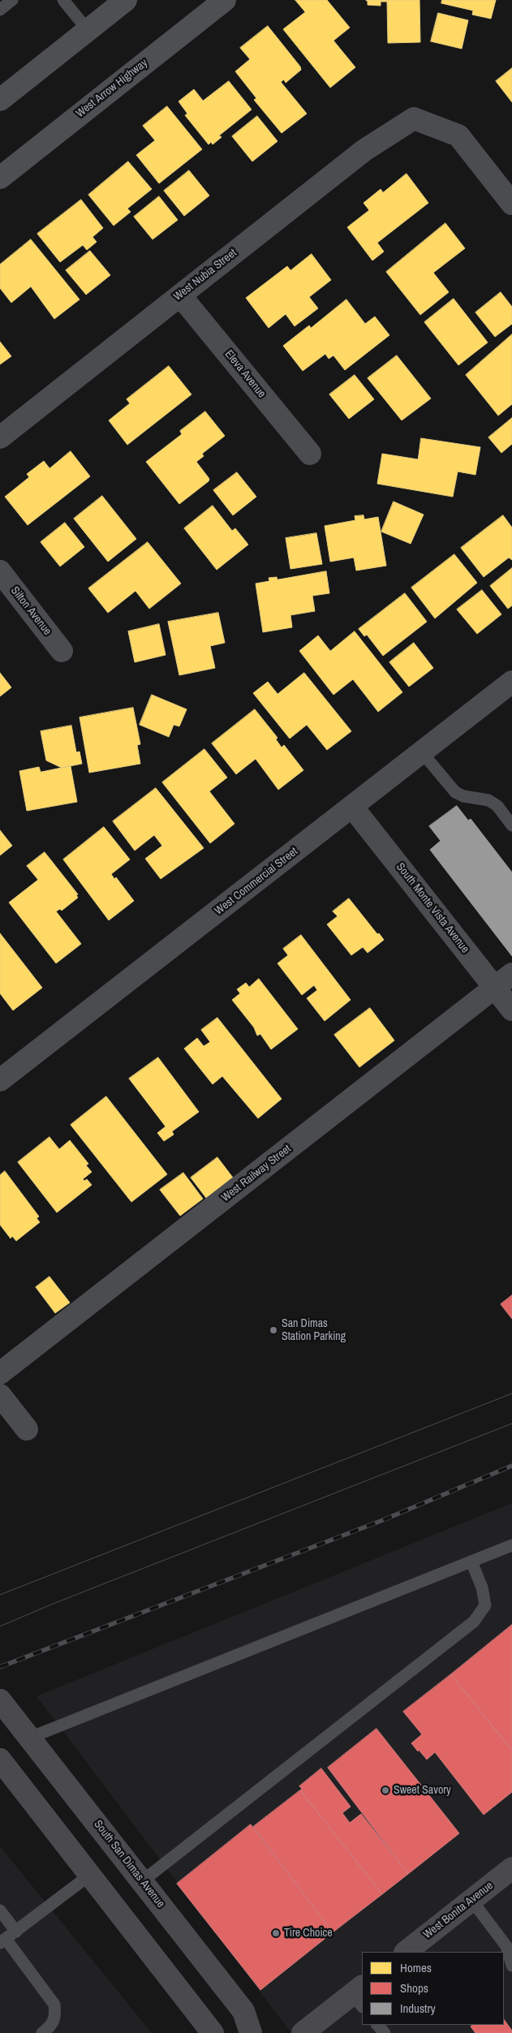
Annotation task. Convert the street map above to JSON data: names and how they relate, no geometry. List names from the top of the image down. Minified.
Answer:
{"streets":{"main road":["West Arrow Highway"],"street":["West Nubia Street","Eleva Avenue","Silton Avenue","West Commercial Street","South Monte Vista Avenue","West Railway Street","South San Dimas Avenue","West Bonita Avenue"]},"crossings":[["West Nubia Street","Eleva Avenue"],["West Commercial Street","South Monte Vista Avenue"],["South Monte Vista Avenue","West Railway Street"]],"places":["San Dimas Station Parking","Sweet Savory","Tire Choice"],"legend":["Homes","Shops","Industry"]}
